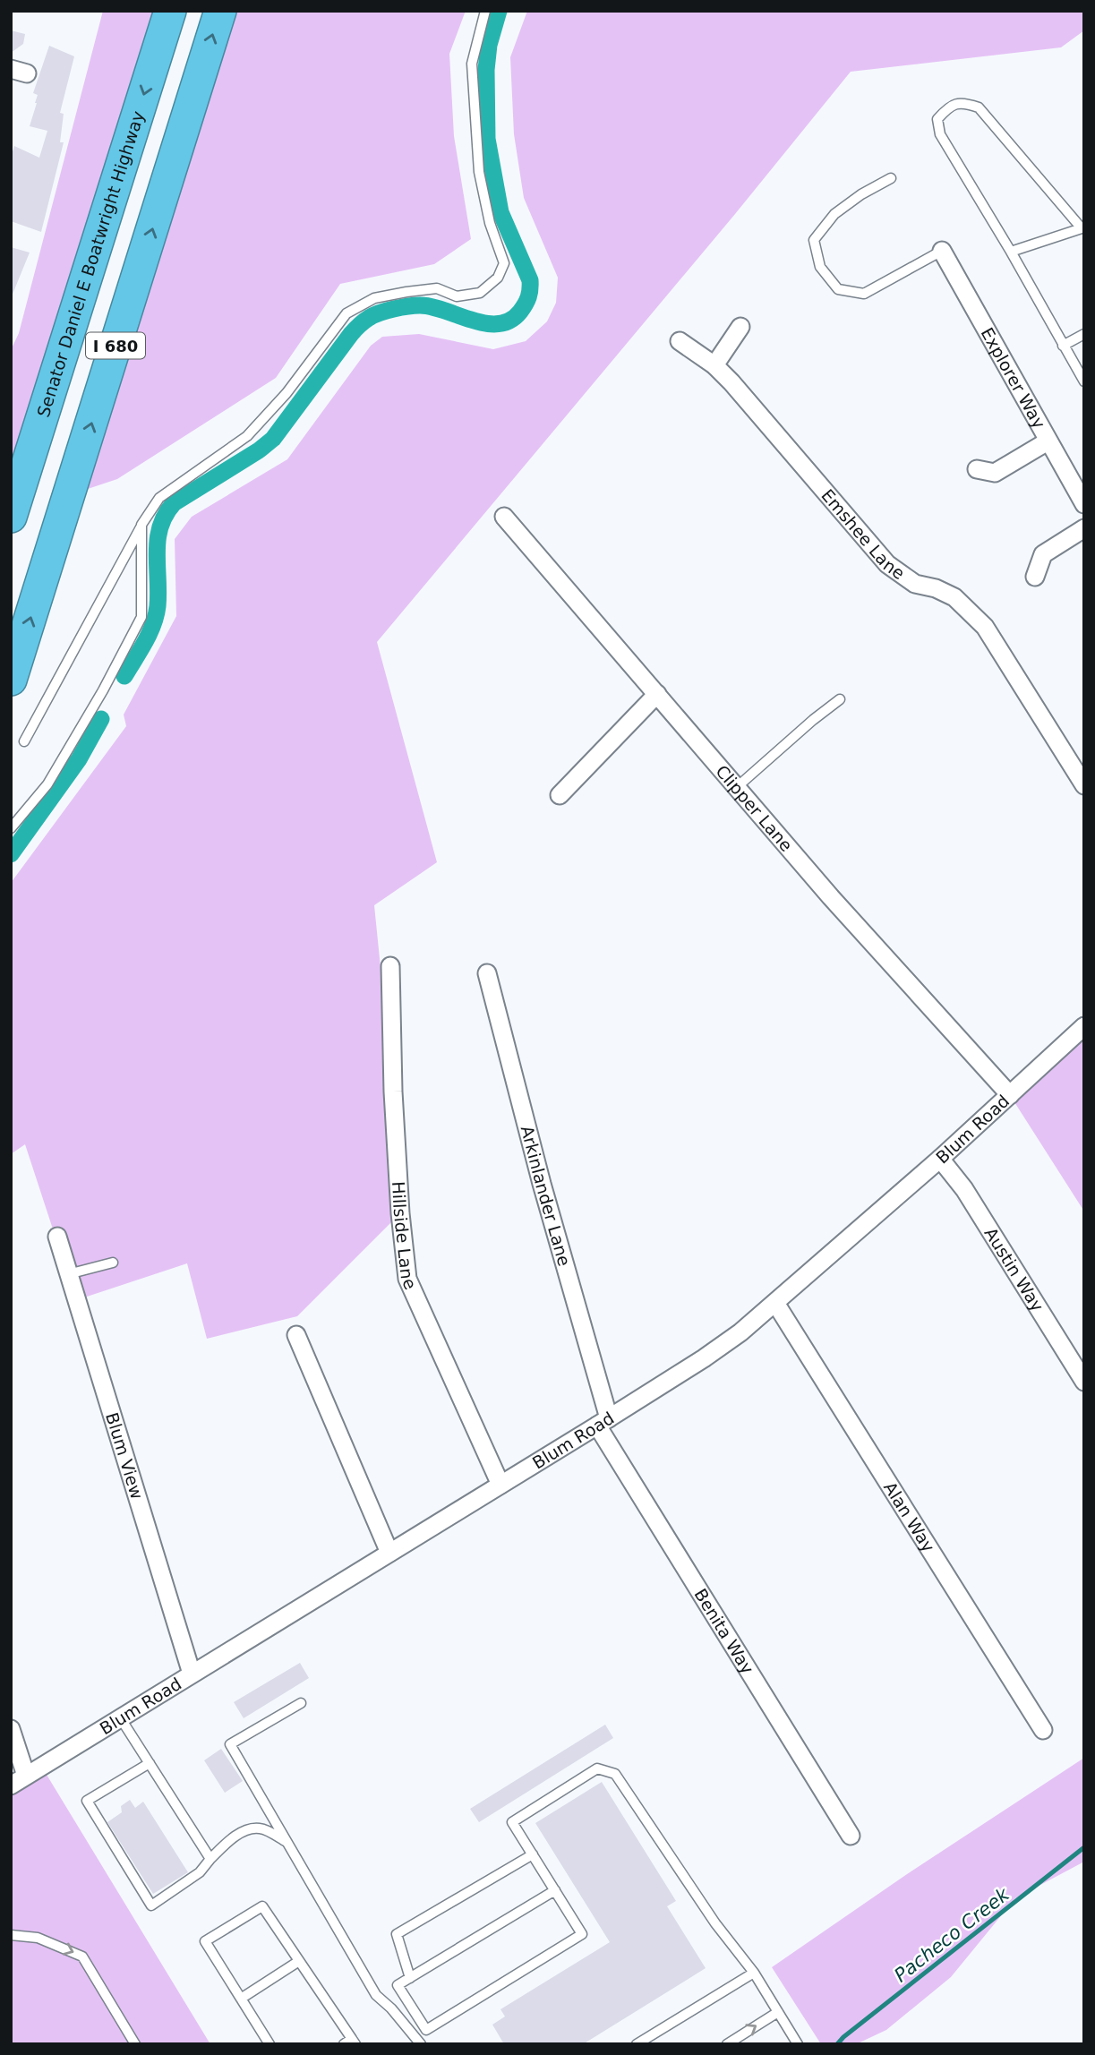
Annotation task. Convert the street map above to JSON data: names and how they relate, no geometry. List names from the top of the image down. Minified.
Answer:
{"streets":{"highway":["Senator Daniel E Boatwright Highway","I 680"],"street":["Explorer Way","Emshee Lane","Clipper Lane","Blum Road","Arkinlander Lane","Hillside Lane","Austin Way","Blum View","Alan Way","Benita Way"]},"crossings":[["Clipper Lane","Blum Road"],["Blum Road","Arkinlander Lane"],["Blum Road","Hillside Lane"],["Blum Road","Austin Way"],["Blum Road","Blum View"],["Blum Road","Alan Way"],["Blum Road","Benita Way"],["Arkinlander Lane","Benita Way"]],"water":["Pacheco Creek"]}
